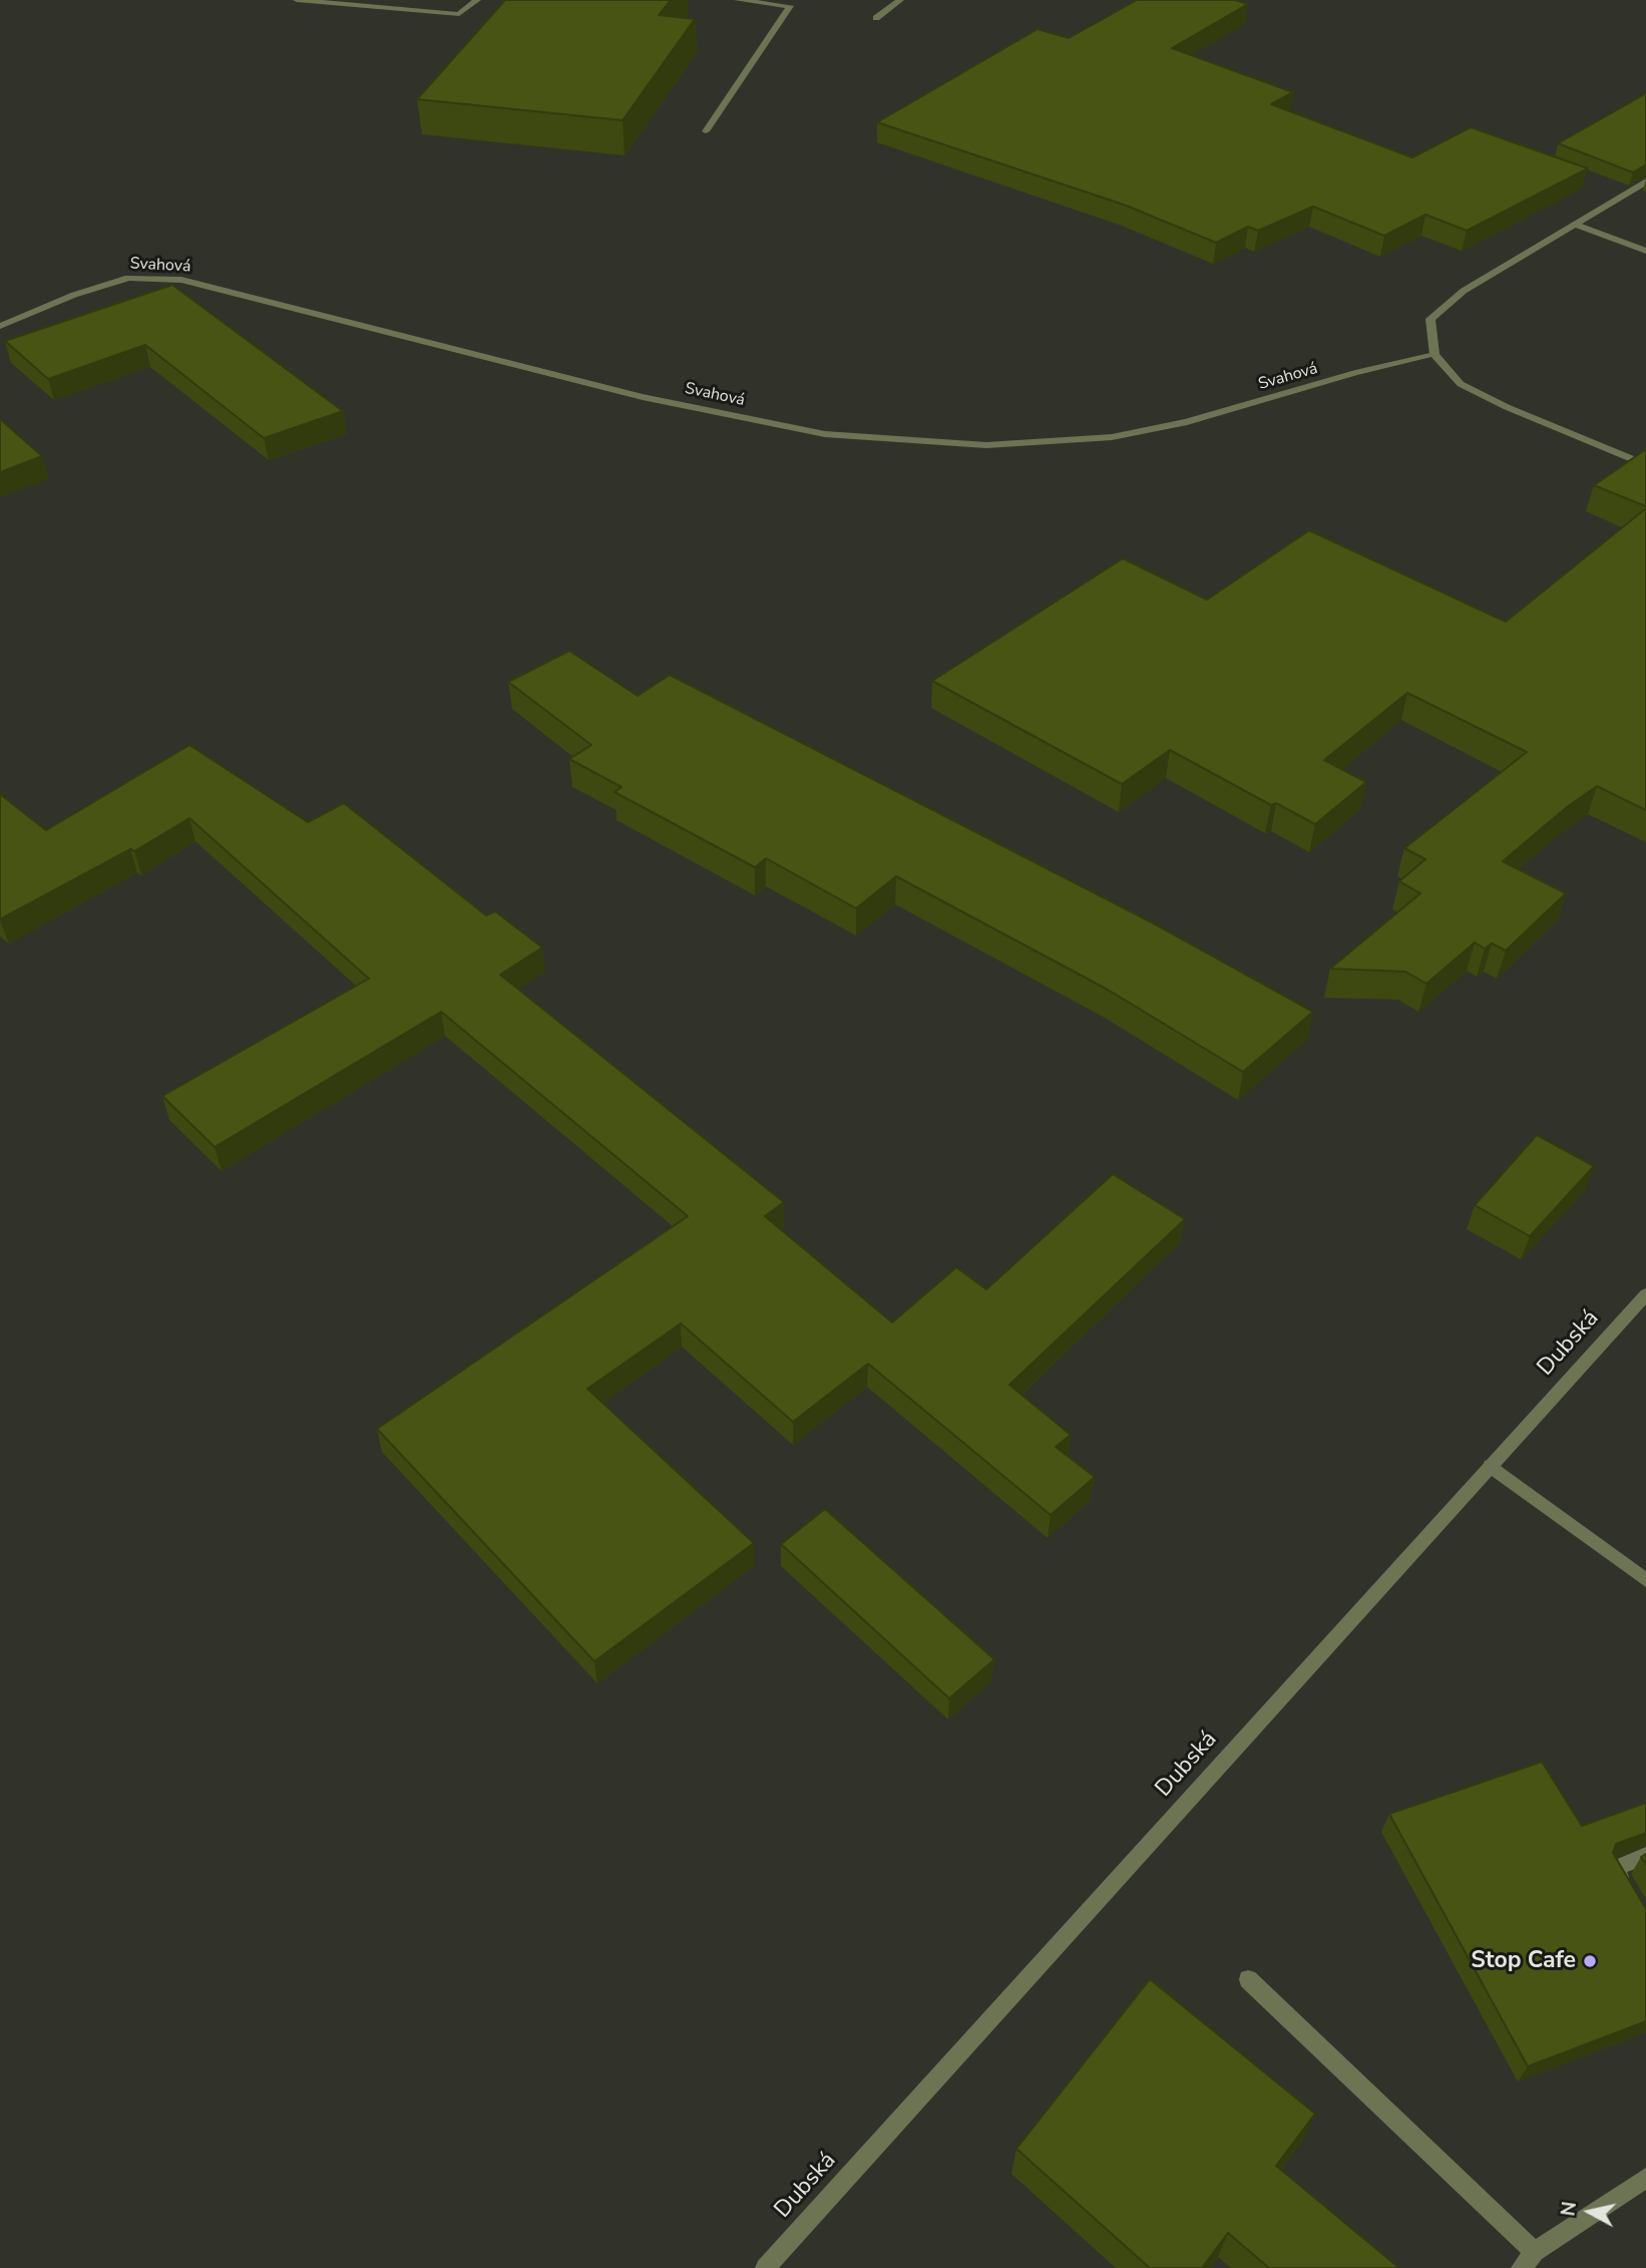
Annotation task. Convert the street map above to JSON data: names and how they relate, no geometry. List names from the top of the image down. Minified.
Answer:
{"streets":{"street":["Svahová","Dubská"]},"places":["Stop Cafe"],"north":"left"}
